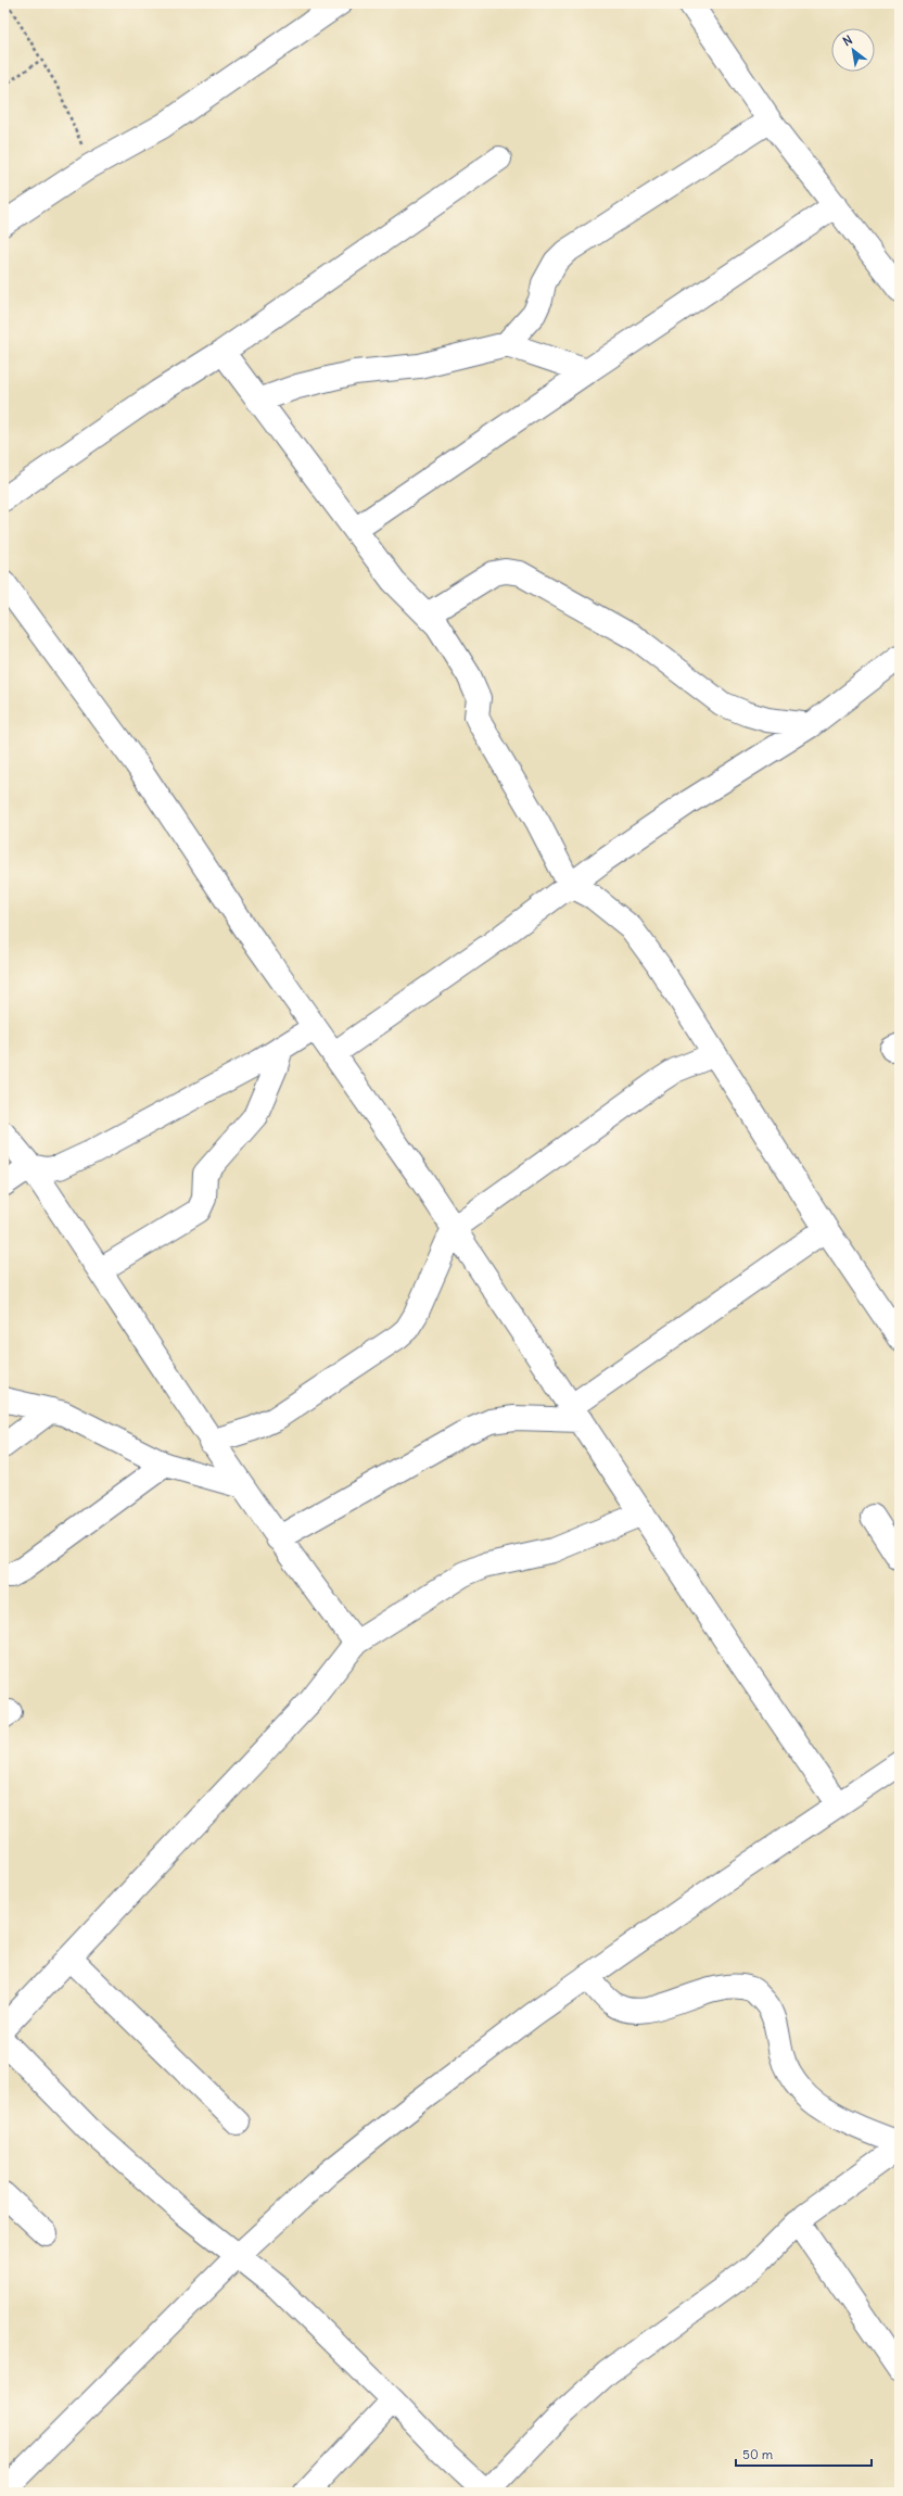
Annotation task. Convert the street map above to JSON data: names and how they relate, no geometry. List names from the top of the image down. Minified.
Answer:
{"scale_bar":"50 m","north":"top left"}
